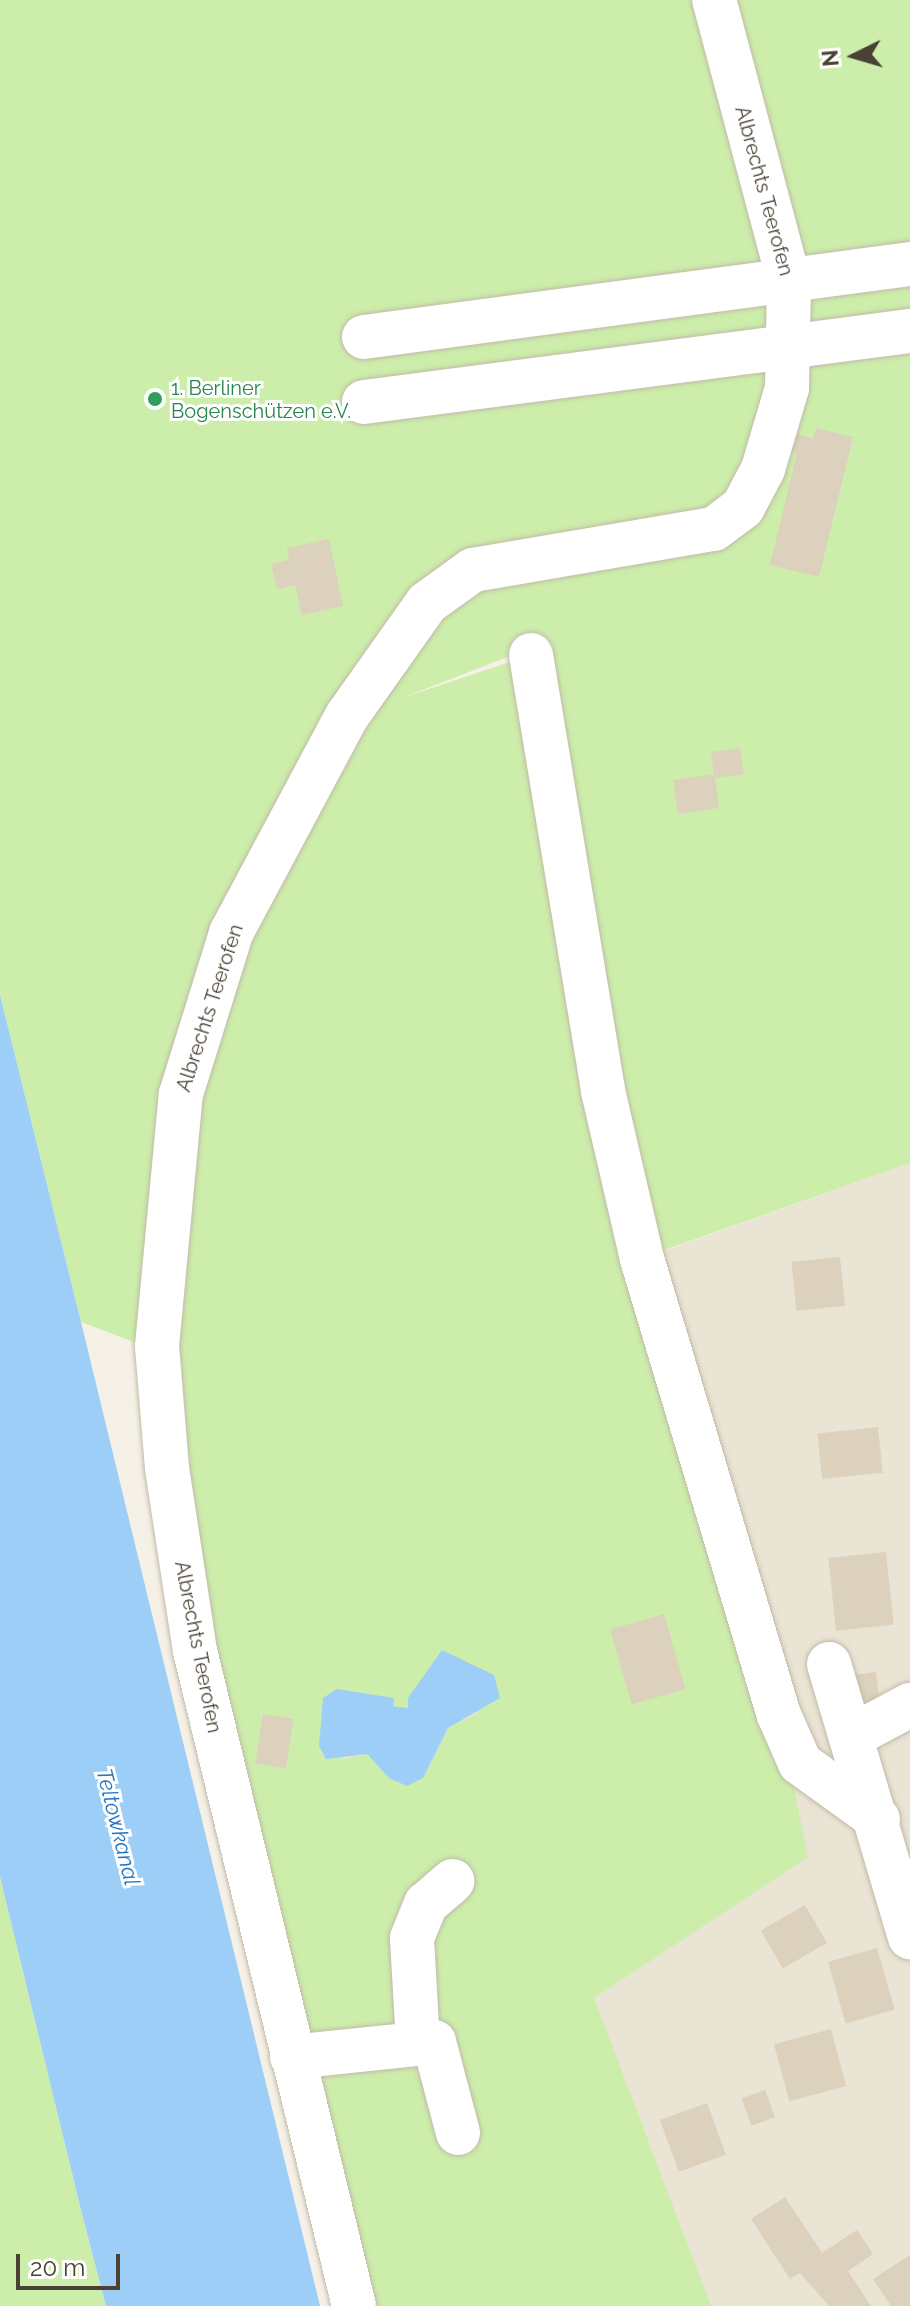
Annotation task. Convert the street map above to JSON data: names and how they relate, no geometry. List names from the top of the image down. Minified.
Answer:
{"streets":{"street":["Albrechts Teerofen"]},"water":["Teltowkanal"],"places":["1. Berliner Bogenschützen e.V."],"scale_bar":"20 m","north":"left"}
